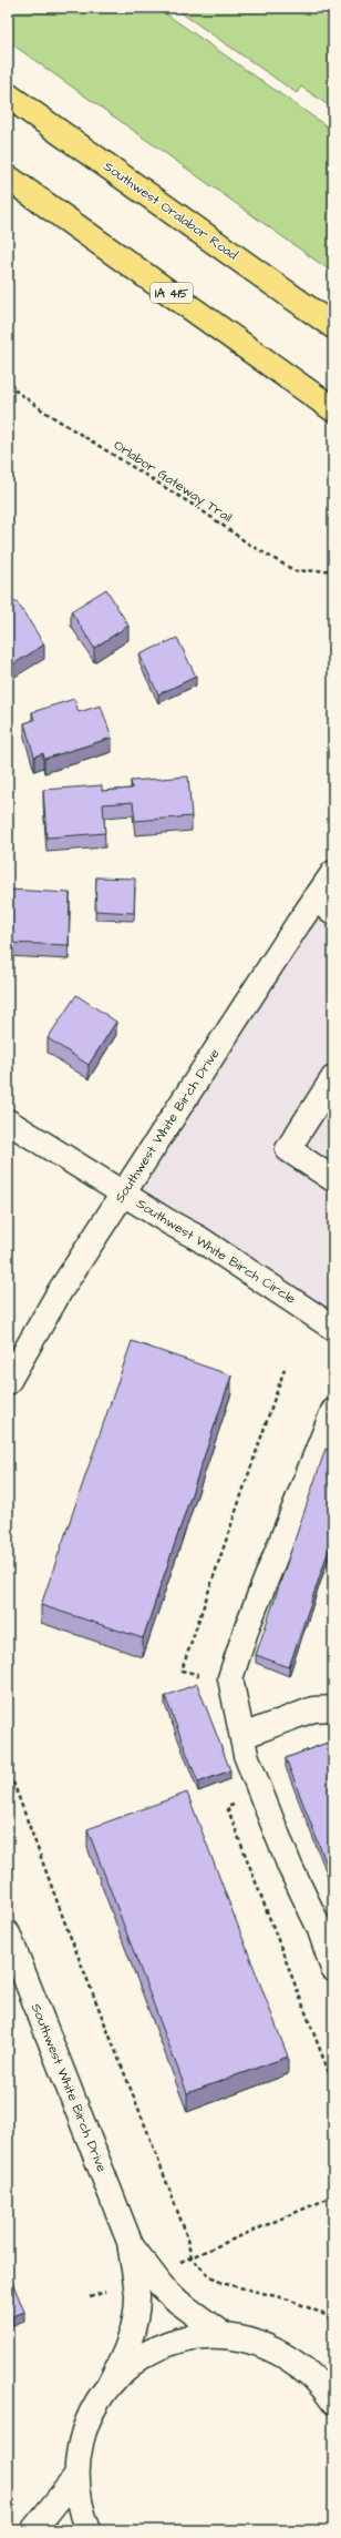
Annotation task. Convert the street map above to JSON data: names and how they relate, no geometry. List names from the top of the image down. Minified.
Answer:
{"streets":{"main road":["Southwest Oralabor Road","IA 415"],"street":["Southwest White Birch Drive","Southwest White Birch Circle"],"path":["Orlabor Gateway Trail"]},"crossings":[["Southwest White Birch Drive","Southwest White Birch Circle"]]}
